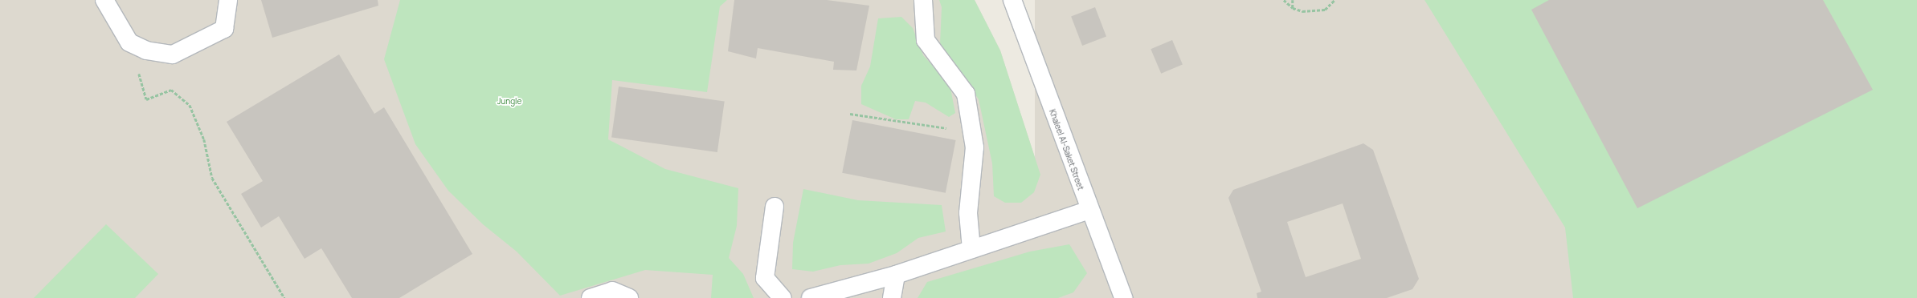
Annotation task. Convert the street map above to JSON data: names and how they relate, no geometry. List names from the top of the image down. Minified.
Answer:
{"streets":{"street":["Khaleel Al-Saket Street"]},"parks":["Jungle"]}
